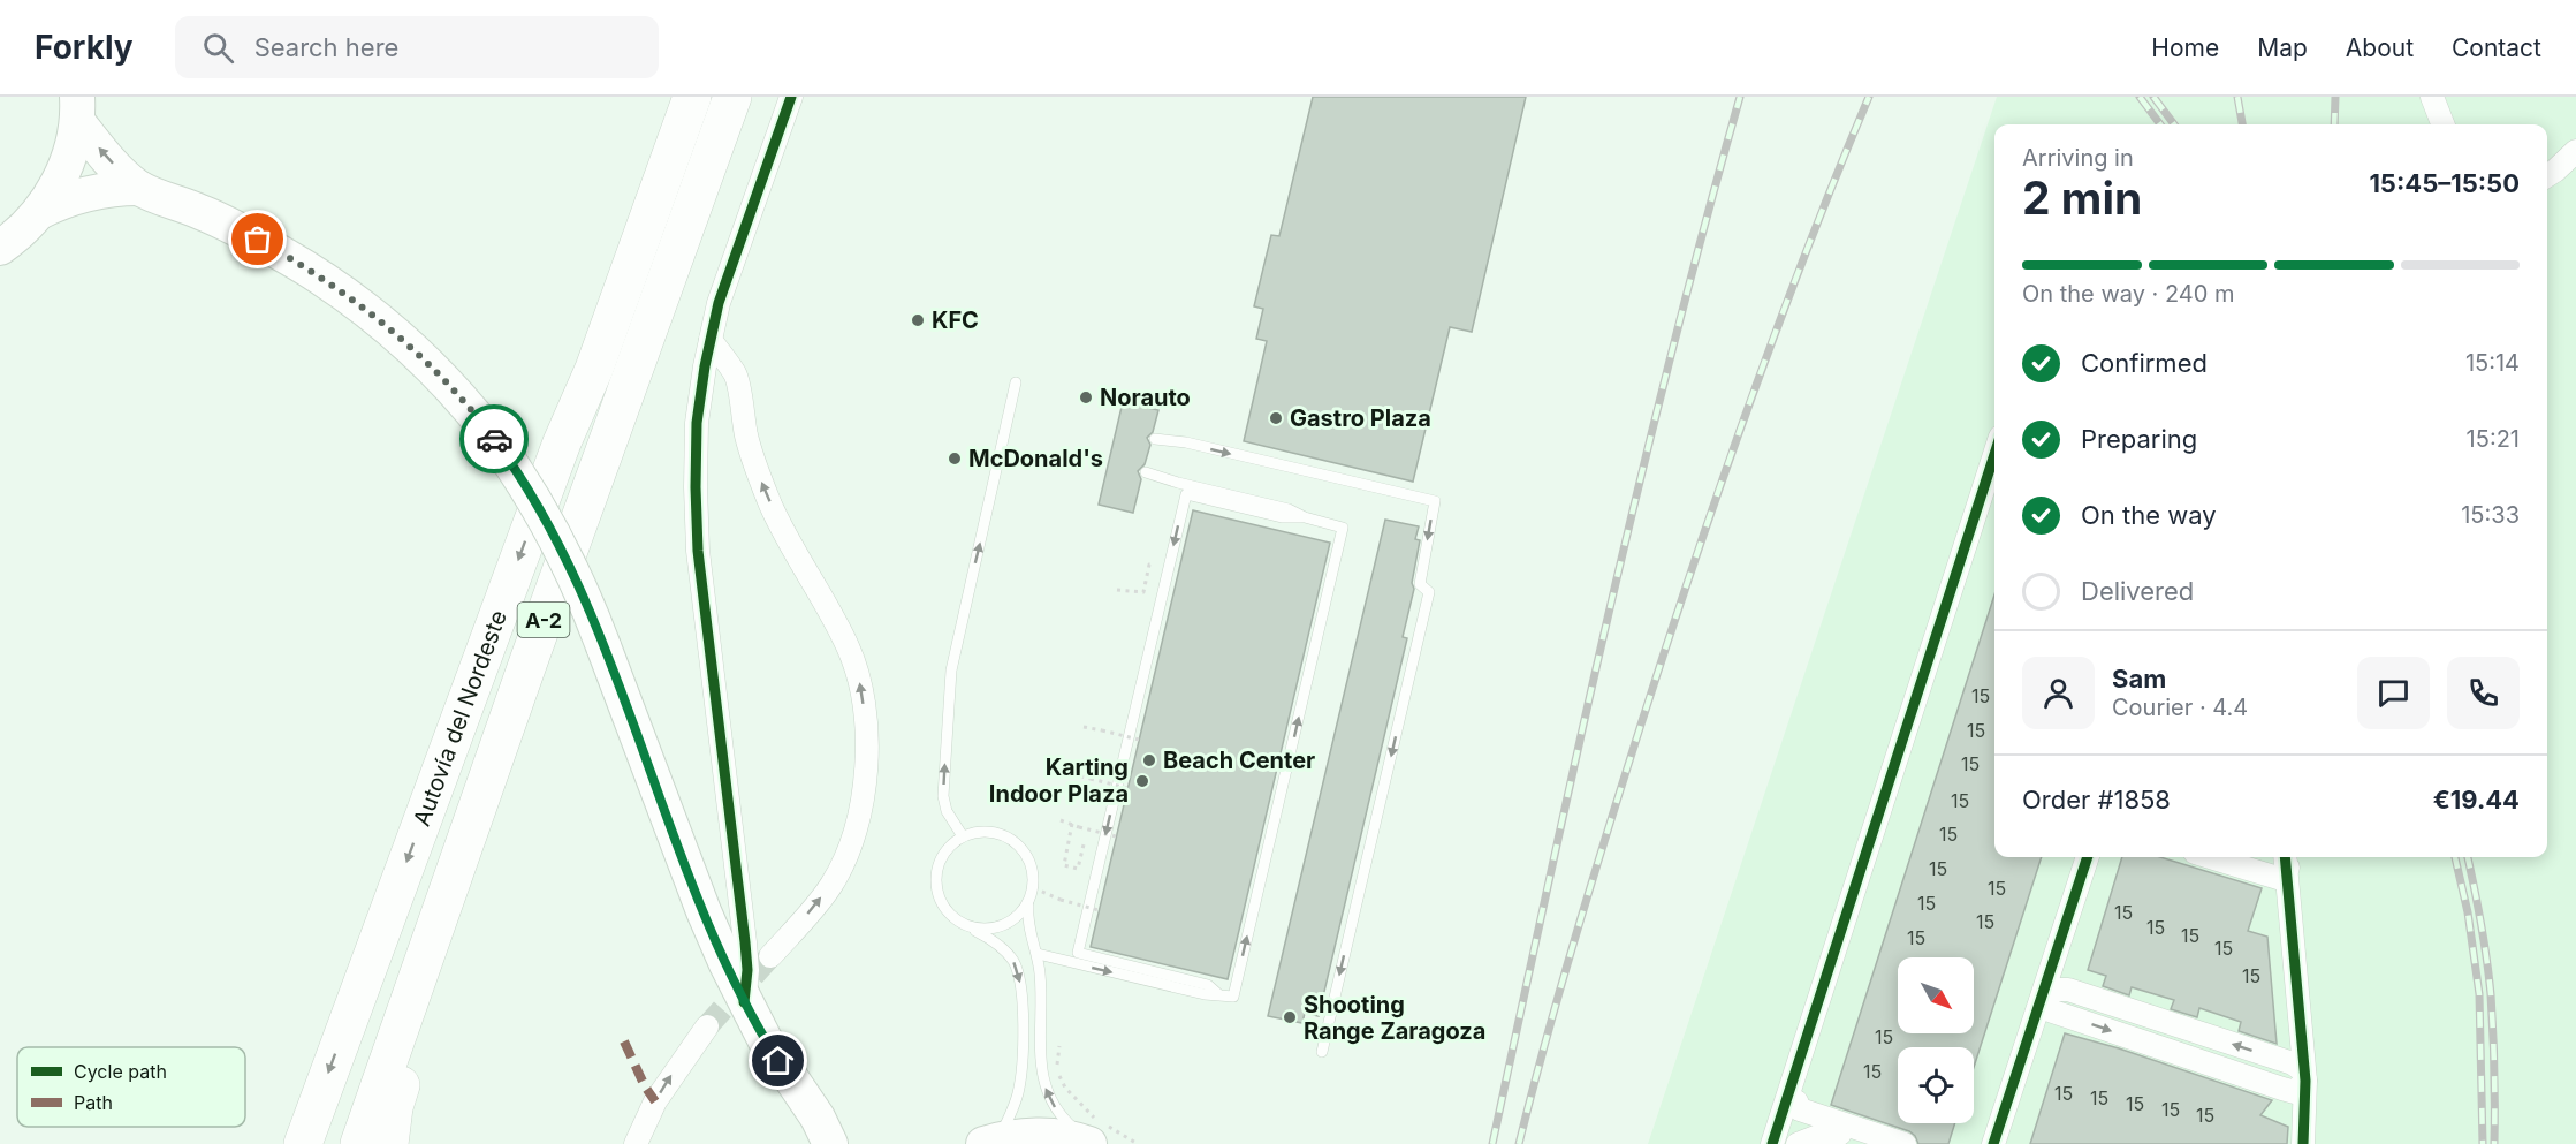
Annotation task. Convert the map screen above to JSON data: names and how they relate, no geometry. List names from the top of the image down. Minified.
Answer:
{"streets":{"highway":["A-2","Autovía del Nordeste"]},"places":["KFC","Norauto","Gastro Plaza","McDonald's","Beach Center","Karting Indoor Plaza","Shooting Range Zaragoza"],"house_numbers":["15","15","15","15","15","15","15","15","15","15","15","15","15","15","15","15","15","15","15","15","15","15"],"legend":["Cycle path","Path"],"north":"bottom right","page":{"header":"Forkly","search":"Search here","nav":["Home","Map","About","Contact"],"heading":["2 min","Arriving in","15:45–15:50"],"panel":["Sam","Courier · 4.4","Order #1858","€19.44"],"bar":"On the way · 240 m","list":[["Confirmed","15:14"],["Preparing","15:21"],["On the way","15:33"],"Delivered"]}}
